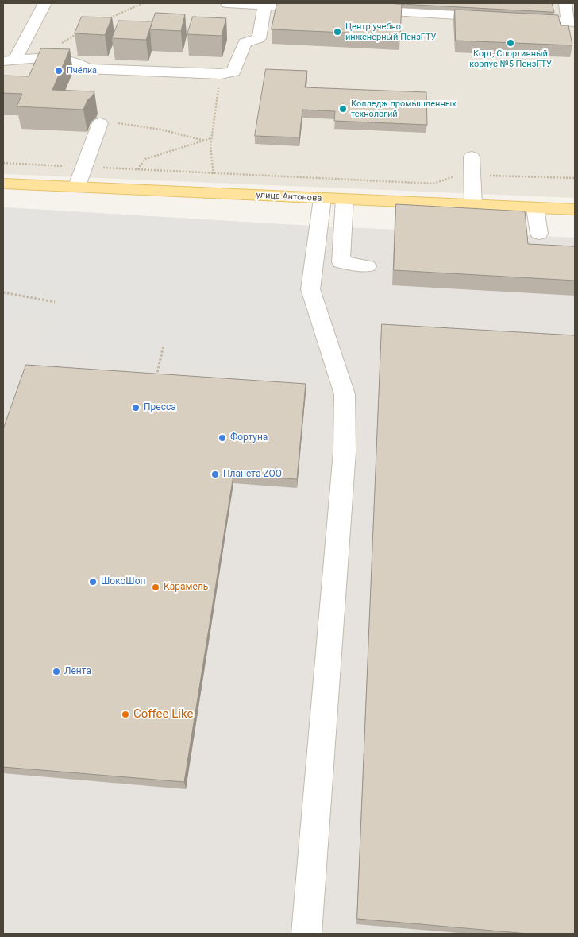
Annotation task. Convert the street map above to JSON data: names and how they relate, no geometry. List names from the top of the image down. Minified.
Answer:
{"streets":{"main road":["улица Антонова"]},"places":["Центр учебно инженерный ПензГТУ","Корт, Спортивный корпус №5 ПензГТУ","Пчёлка","Колледж промышленных технологий","Пресса","Фортуна","Планета ZOO","ШокоШоп","Карамель","Лента","Coffee Like"]}
